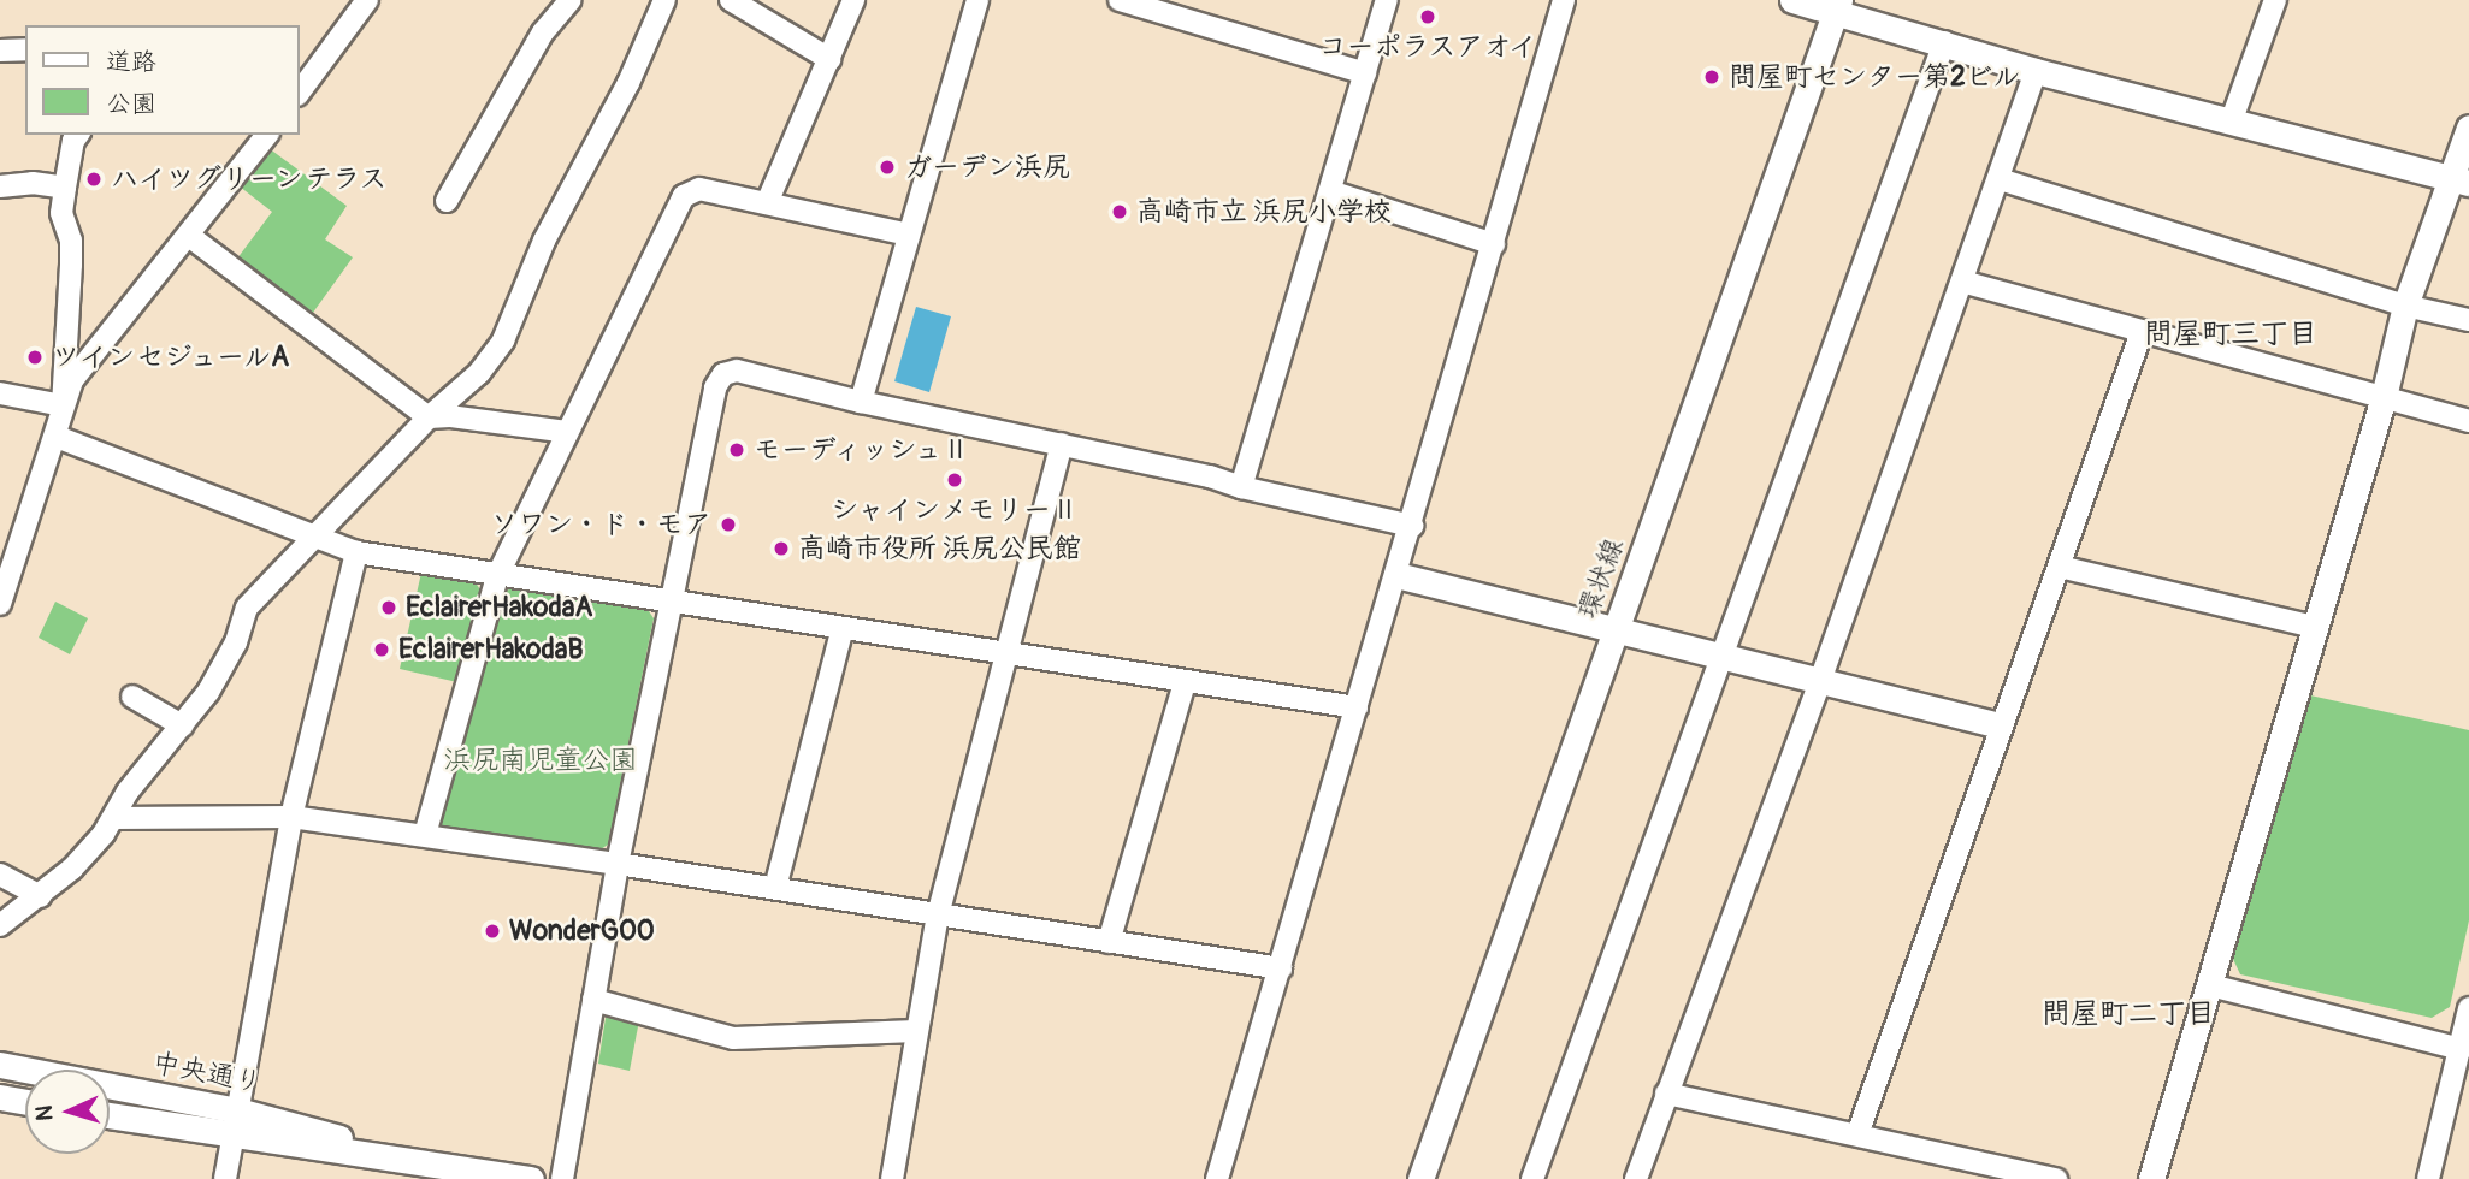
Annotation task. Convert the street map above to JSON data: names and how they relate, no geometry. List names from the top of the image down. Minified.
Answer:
{"streets":{"street":["環状線","中央通り"]},"districts":["問屋町三丁目","問屋町二丁目"],"parks":["浜尻南児童公園"],"places":["コーポラスアオイ","問屋町センター第2ビル","ガーデン浜尻","ハイツグリーンテラス","高崎市立 浜尻小学校","ツインセジュールA","モーディッシュⅡ","シャインメモリーⅡ","ソワン・ド・モア","高崎市役所 浜尻公民館","EclairerHakodaA","EclairerHakodaB","WonderGOO"],"legend":["道路","公園"],"north":"left"}
